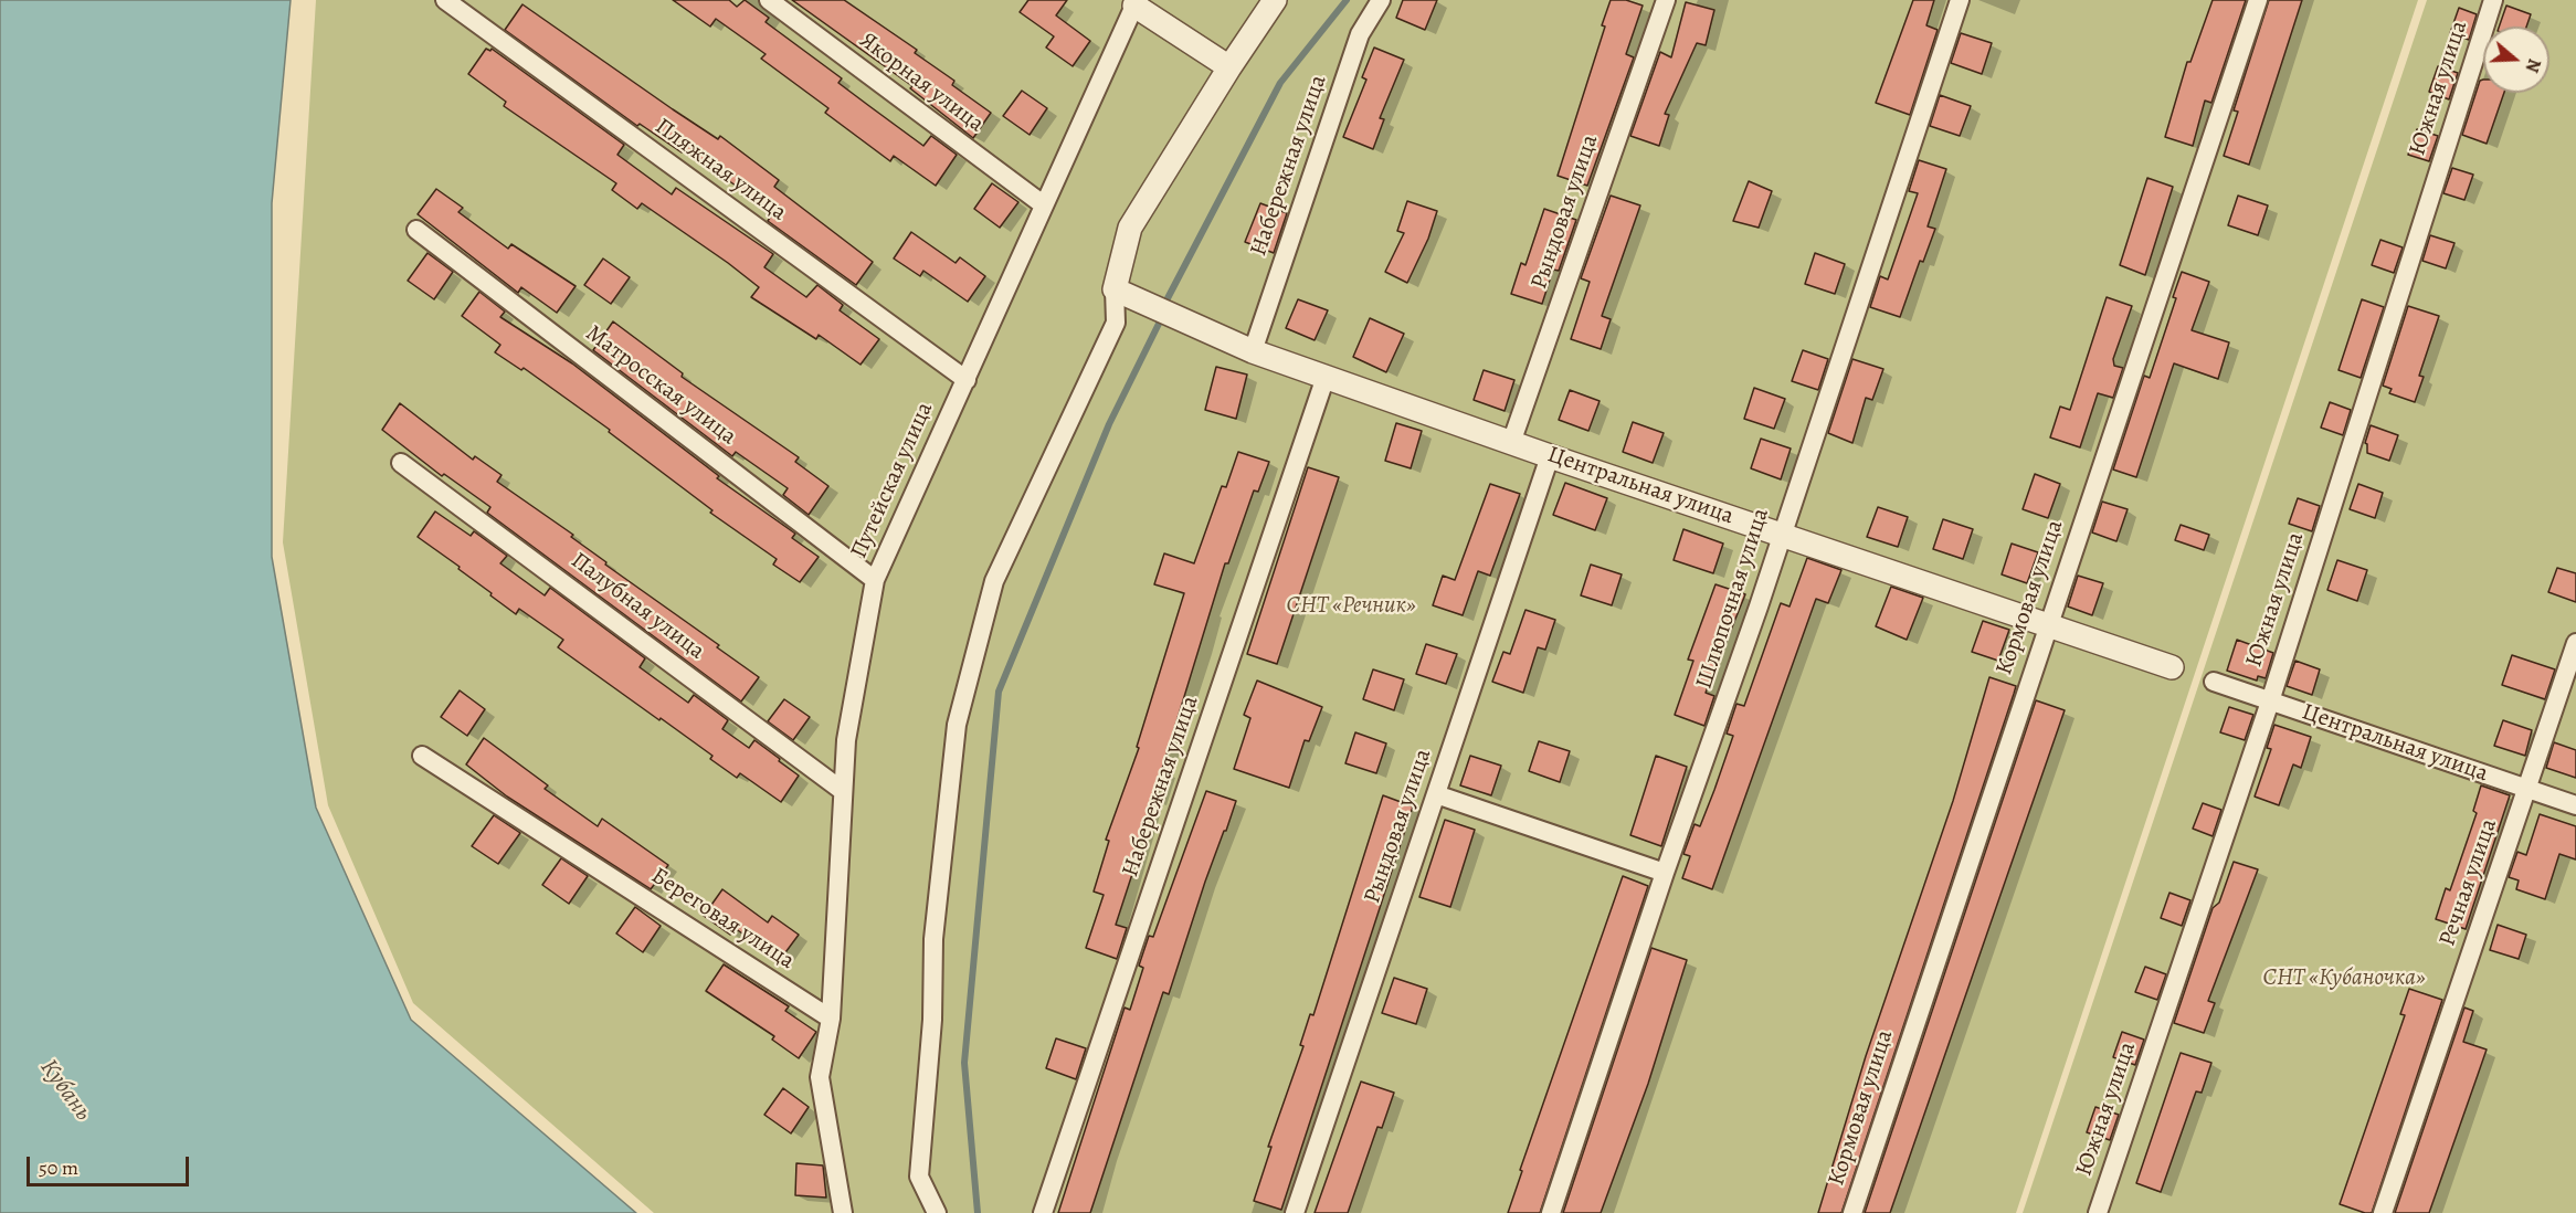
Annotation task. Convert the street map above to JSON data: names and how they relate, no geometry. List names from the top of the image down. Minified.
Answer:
{"streets":{"street":["Якорная улица","Южная улица","Набережная улица","Пляжная улица","Рындовая улица","Матросская улица","Путейская улица","Центральная улица","Кормовая улица","Шлюпочная улица","Палубная улица","Речная улица","Береговая улица"]},"crossings":[["Якорная улица","Путейская улица"],["Южная улица","Центральная улица"],["Набережная улица","Центральная улица"],["Пляжная улица","Путейская улица"],["Рындовая улица","Центральная улица"],["Матросская улица","Путейская улица"],["Путейская улица","Палубная улица"],["Путейская улица","Береговая улица"],["Центральная улица","Кормовая улица"],["Центральная улица","Шлюпочная улица"],["Центральная улица","Речная улица"]],"water":["Кубань"],"parks":["СНТ «Речник»","СНТ «Кубаночка»"],"scale_bar":"50 m","north":"right"}
